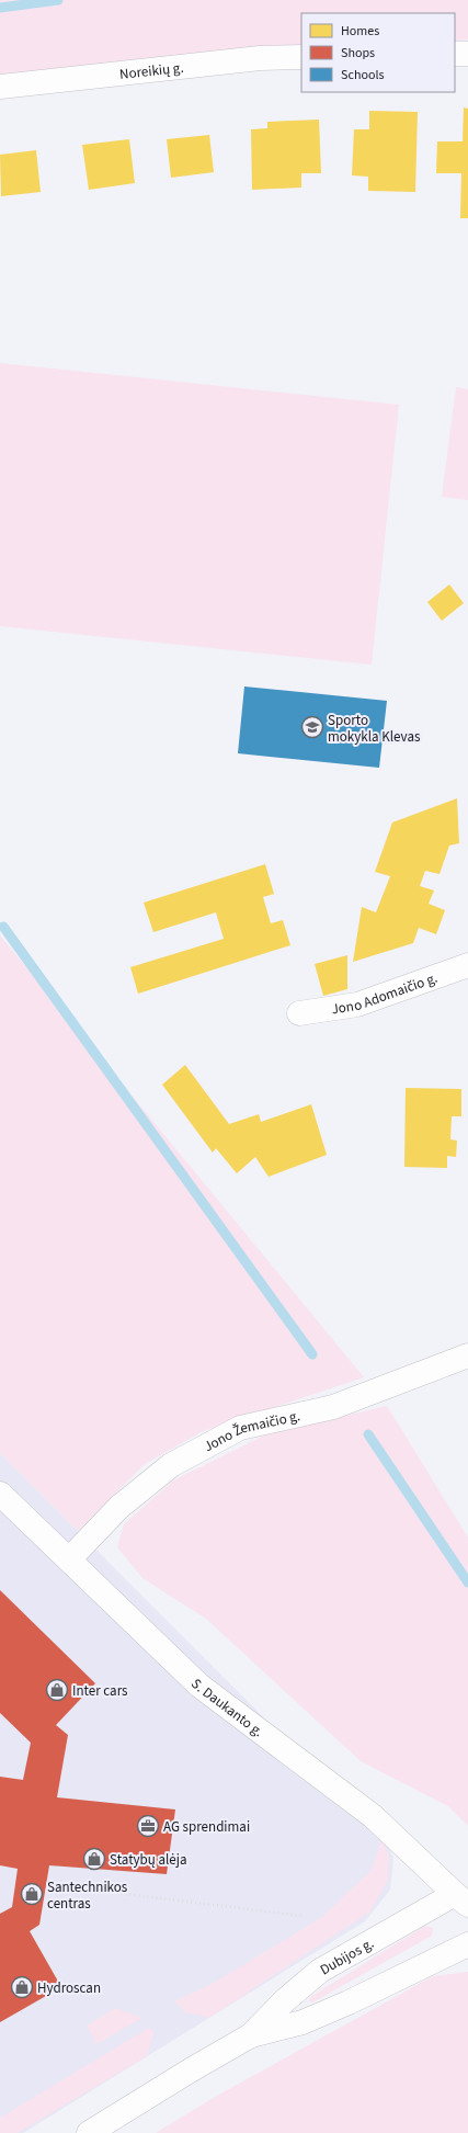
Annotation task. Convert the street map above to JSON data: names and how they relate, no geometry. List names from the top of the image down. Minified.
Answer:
{"streets":{"street":["Noreikių g.","Jono Adomaičio g.","Jono Žemaičio g.","S. Daukanto g.","Dubijos g."]},"crossings":[["Jono Žemaičio g.","S. Daukanto g."],["S. Daukanto g.","Dubijos g."]],"places":{"school or university":["Sporto mokykla Klevas"],"shop":["Inter cars","Statybų alėja","Santechnikos centras","Hydroscan"],"office":["AG sprendimai"]},"legend":["Homes","Shops","Schools"]}
